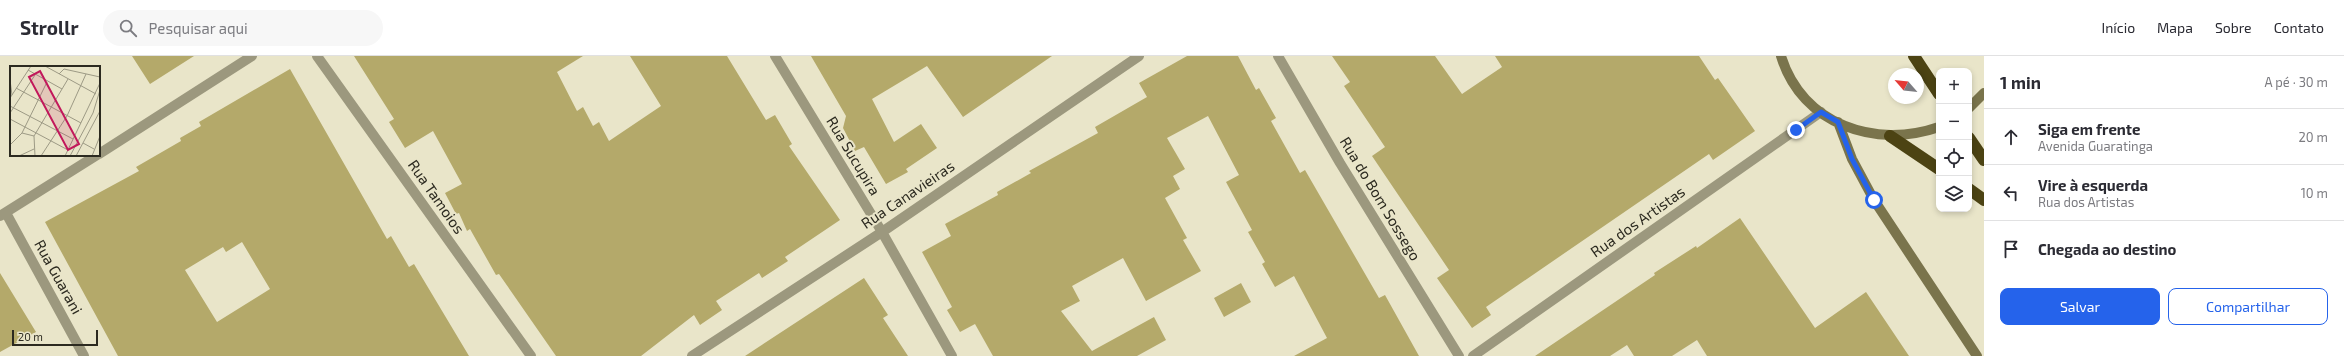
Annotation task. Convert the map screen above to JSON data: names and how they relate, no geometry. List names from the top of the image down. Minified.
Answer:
{"streets":{"street":["Rua Sucupira","Rua Canavieiras","Rua Tamoios","Rua do Bom Sossego","Rua dos Artistas","Rua Guarani"]},"crossings":[["Rua Sucupira","Rua Canavieiras"]],"scale_bar":"20 m","north":"top left","page":{"header":"Strollr","search":"Pesquisar aqui","nav":["Início","Mapa","Sobre","Contato"],"heading":["1 min","A pé · 30 m"],"map_buttons":["+","−"],"list":[["Siga em frente","Avenida Guaratinga","20 m"],["Vire à esquerda","Rua dos Artistas","10 m"],"Chegada ao destino"],"buttons":["Salvar","Compartilhar"],"scale":"20 m"}}
